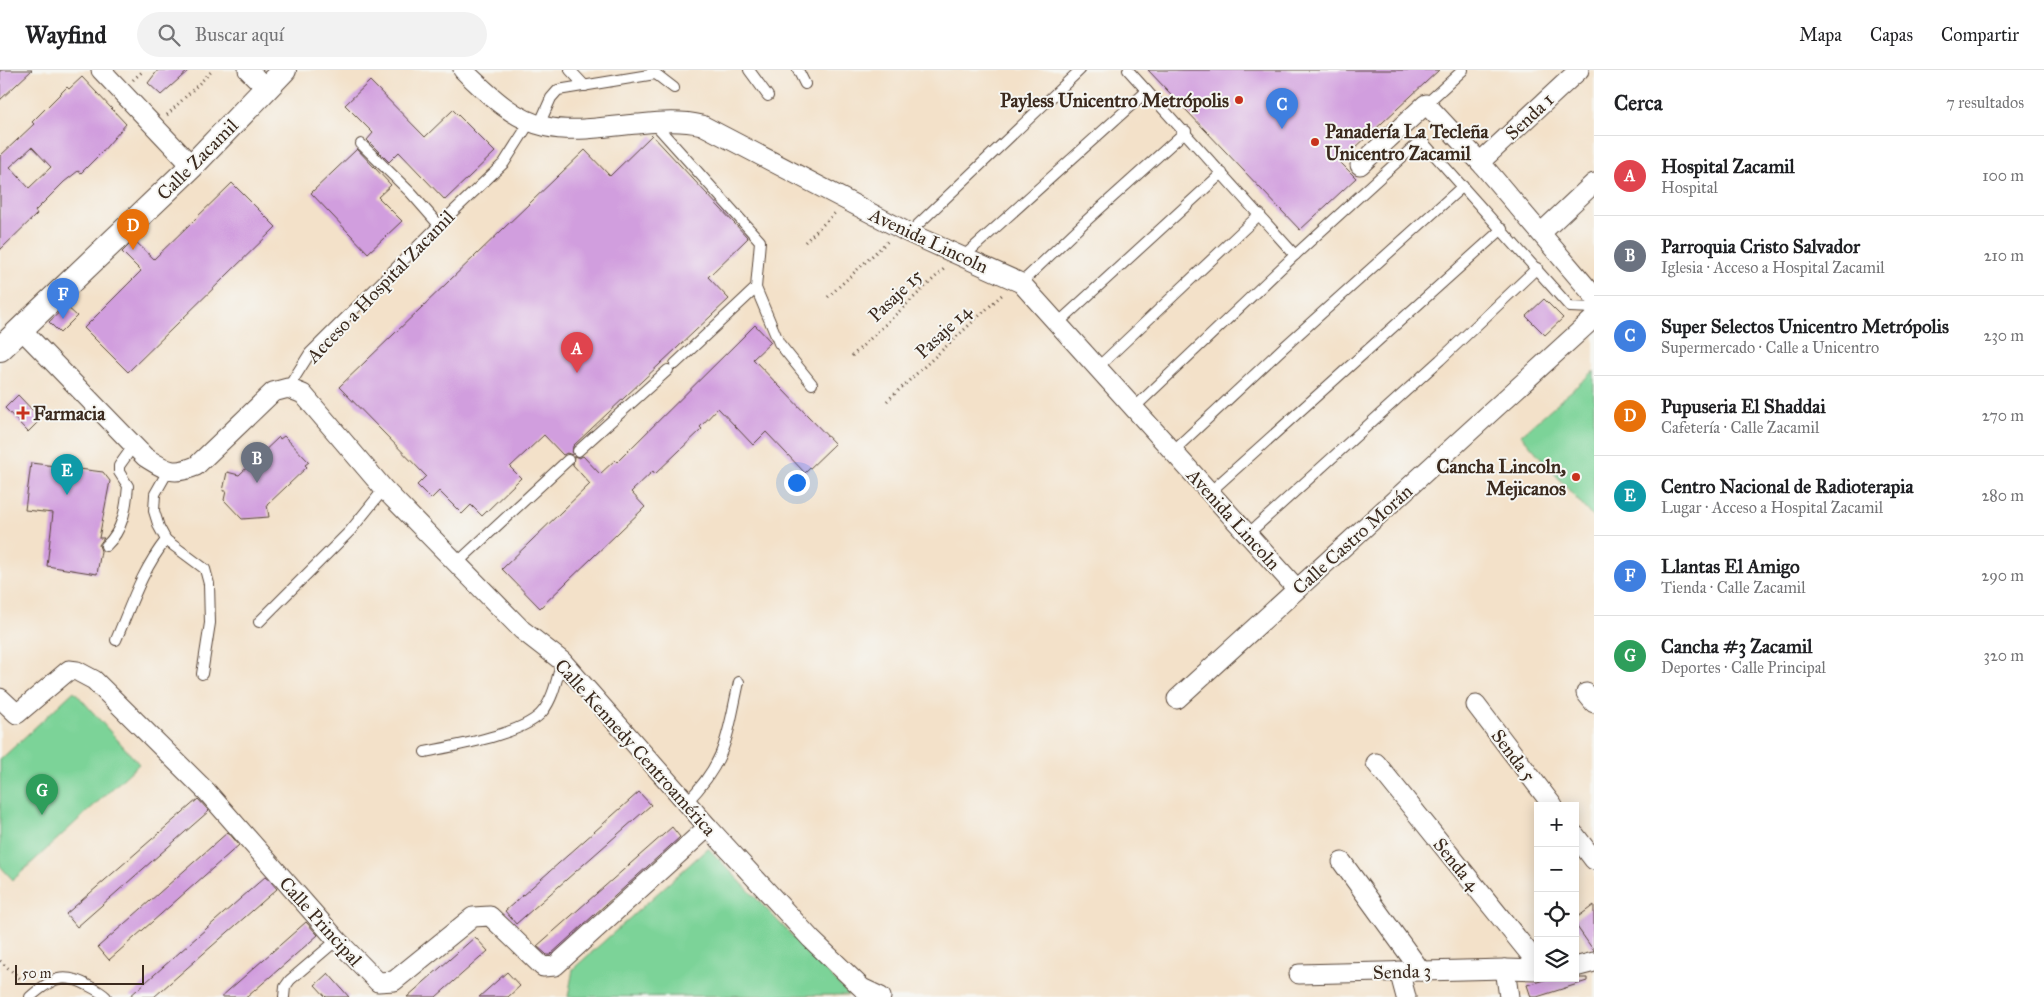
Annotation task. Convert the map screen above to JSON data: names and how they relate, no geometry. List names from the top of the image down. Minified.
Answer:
{"streets":{"street":["Senda 1","Calle Zacamil","Avenida Lincoln","Calle Castro Morán","Calle Kennedy Centroamérica","Senda 5","Senda 4","Calle Principal","Senda 3"],"lane":["Acceso a Hospital Zacamil"],"path":["Pasaje 15","Pasaje 14"]},"crossings":[["Avenida Lincoln","Acceso a Hospital Zacamil"],["Avenida Lincoln","Pasaje 15"],["Avenida Lincoln","Pasaje 14"],["Avenida Lincoln","Calle Castro Morán"],["Acceso a Hospital Zacamil","Calle Kennedy Centroamérica"],["Calle Kennedy Centroamérica","Calle Principal"]],"places":{"other":["Payless Unicentro Metrópolis","Panadería La Tecleña Unicentro Zacamil","Cancha Lincoln, Mejicanos"],"health":["Farmacia"]},"scale_bar":"50 m","page":{"header":"Wayfind","search":"Buscar aquí","nav":["Mapa","Capas","Compartir"],"heading":["Cerca","7 resultados"],"pins":["C","D","F","A","B","E","G"],"list":[{"mark":"A","name":"Hospital Zacamil","note":"Hospital","value":"100 m"},{"mark":"B","name":"Parroquia Cristo Salvador","note":"Iglesia · Acceso a Hospital Zacamil","value":"210 m"},{"mark":"C","name":"Super Selectos Unicentro Metrópolis","note":"Supermercado · Calle a Unicentro","value":"230 m"},{"mark":"D","name":"Pupuseria El Shaddai","note":"Cafetería · Calle Zacamil","value":"270 m"},{"mark":"E","name":"Centro Nacional de Radioterapia","note":"Lugar · Acceso a Hospital Zacamil","value":"280 m"},{"mark":"F","name":"Llantas El Amigo","note":"Tienda · Calle Zacamil","value":"290 m"},{"mark":"G","name":"Cancha #3 Zacamil","note":"Deportes · Calle Principal","value":"320 m"}],"map_buttons":["+","−"],"scale":"50 m"}}
